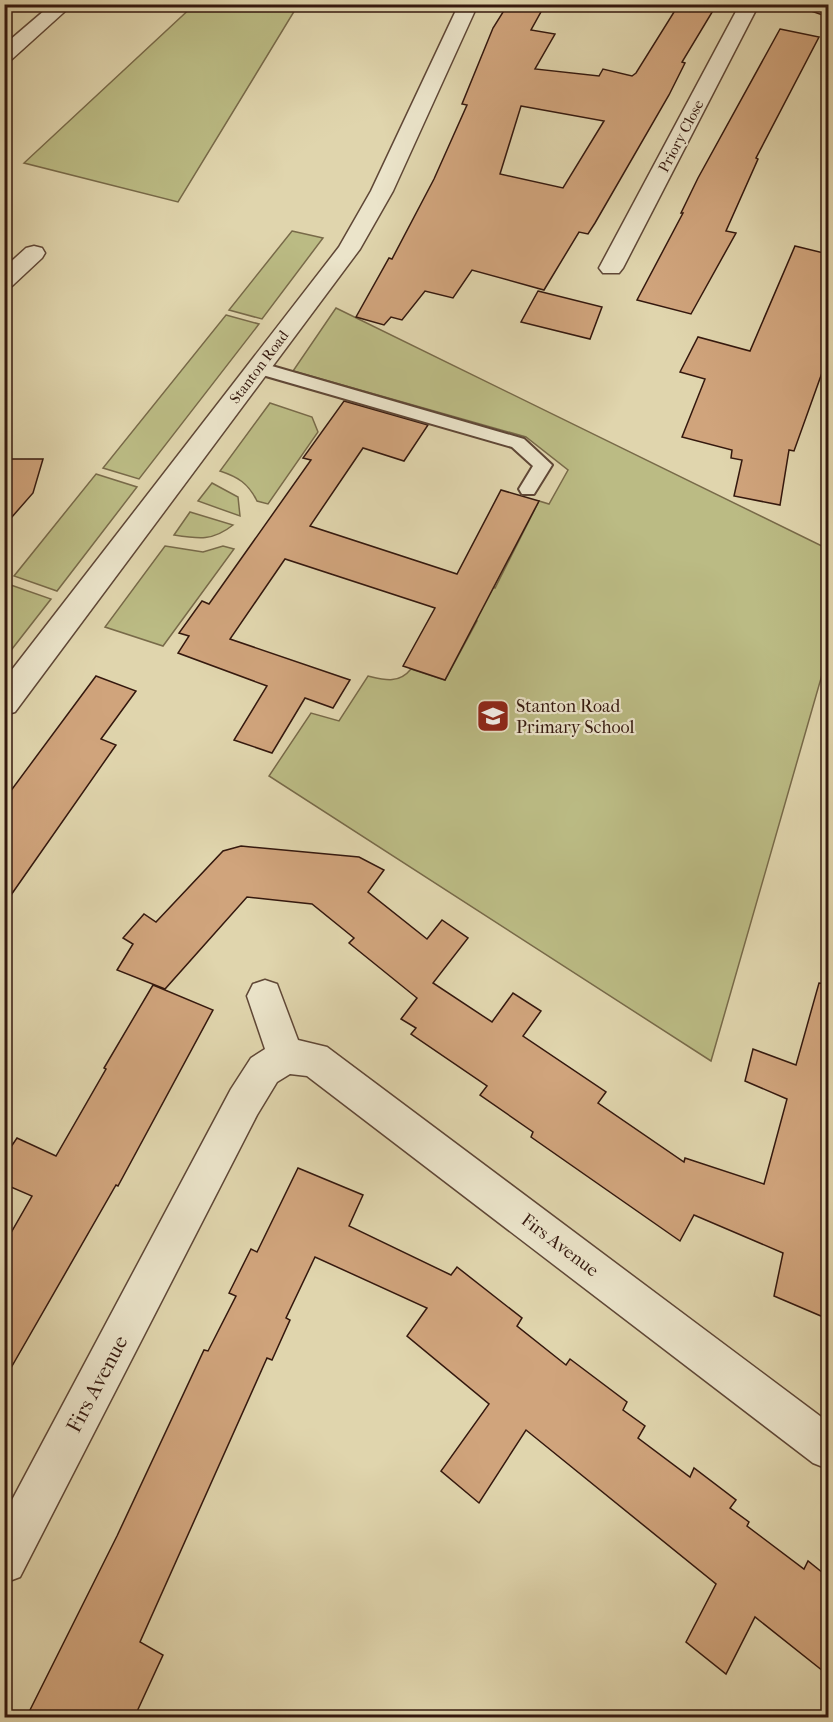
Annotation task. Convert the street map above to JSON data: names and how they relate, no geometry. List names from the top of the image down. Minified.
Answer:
{"streets":{"street":["Priory Close","Stanton Road","Firs Avenue"]},"places":{"school or university":["Stanton Road Primary School"]}}
